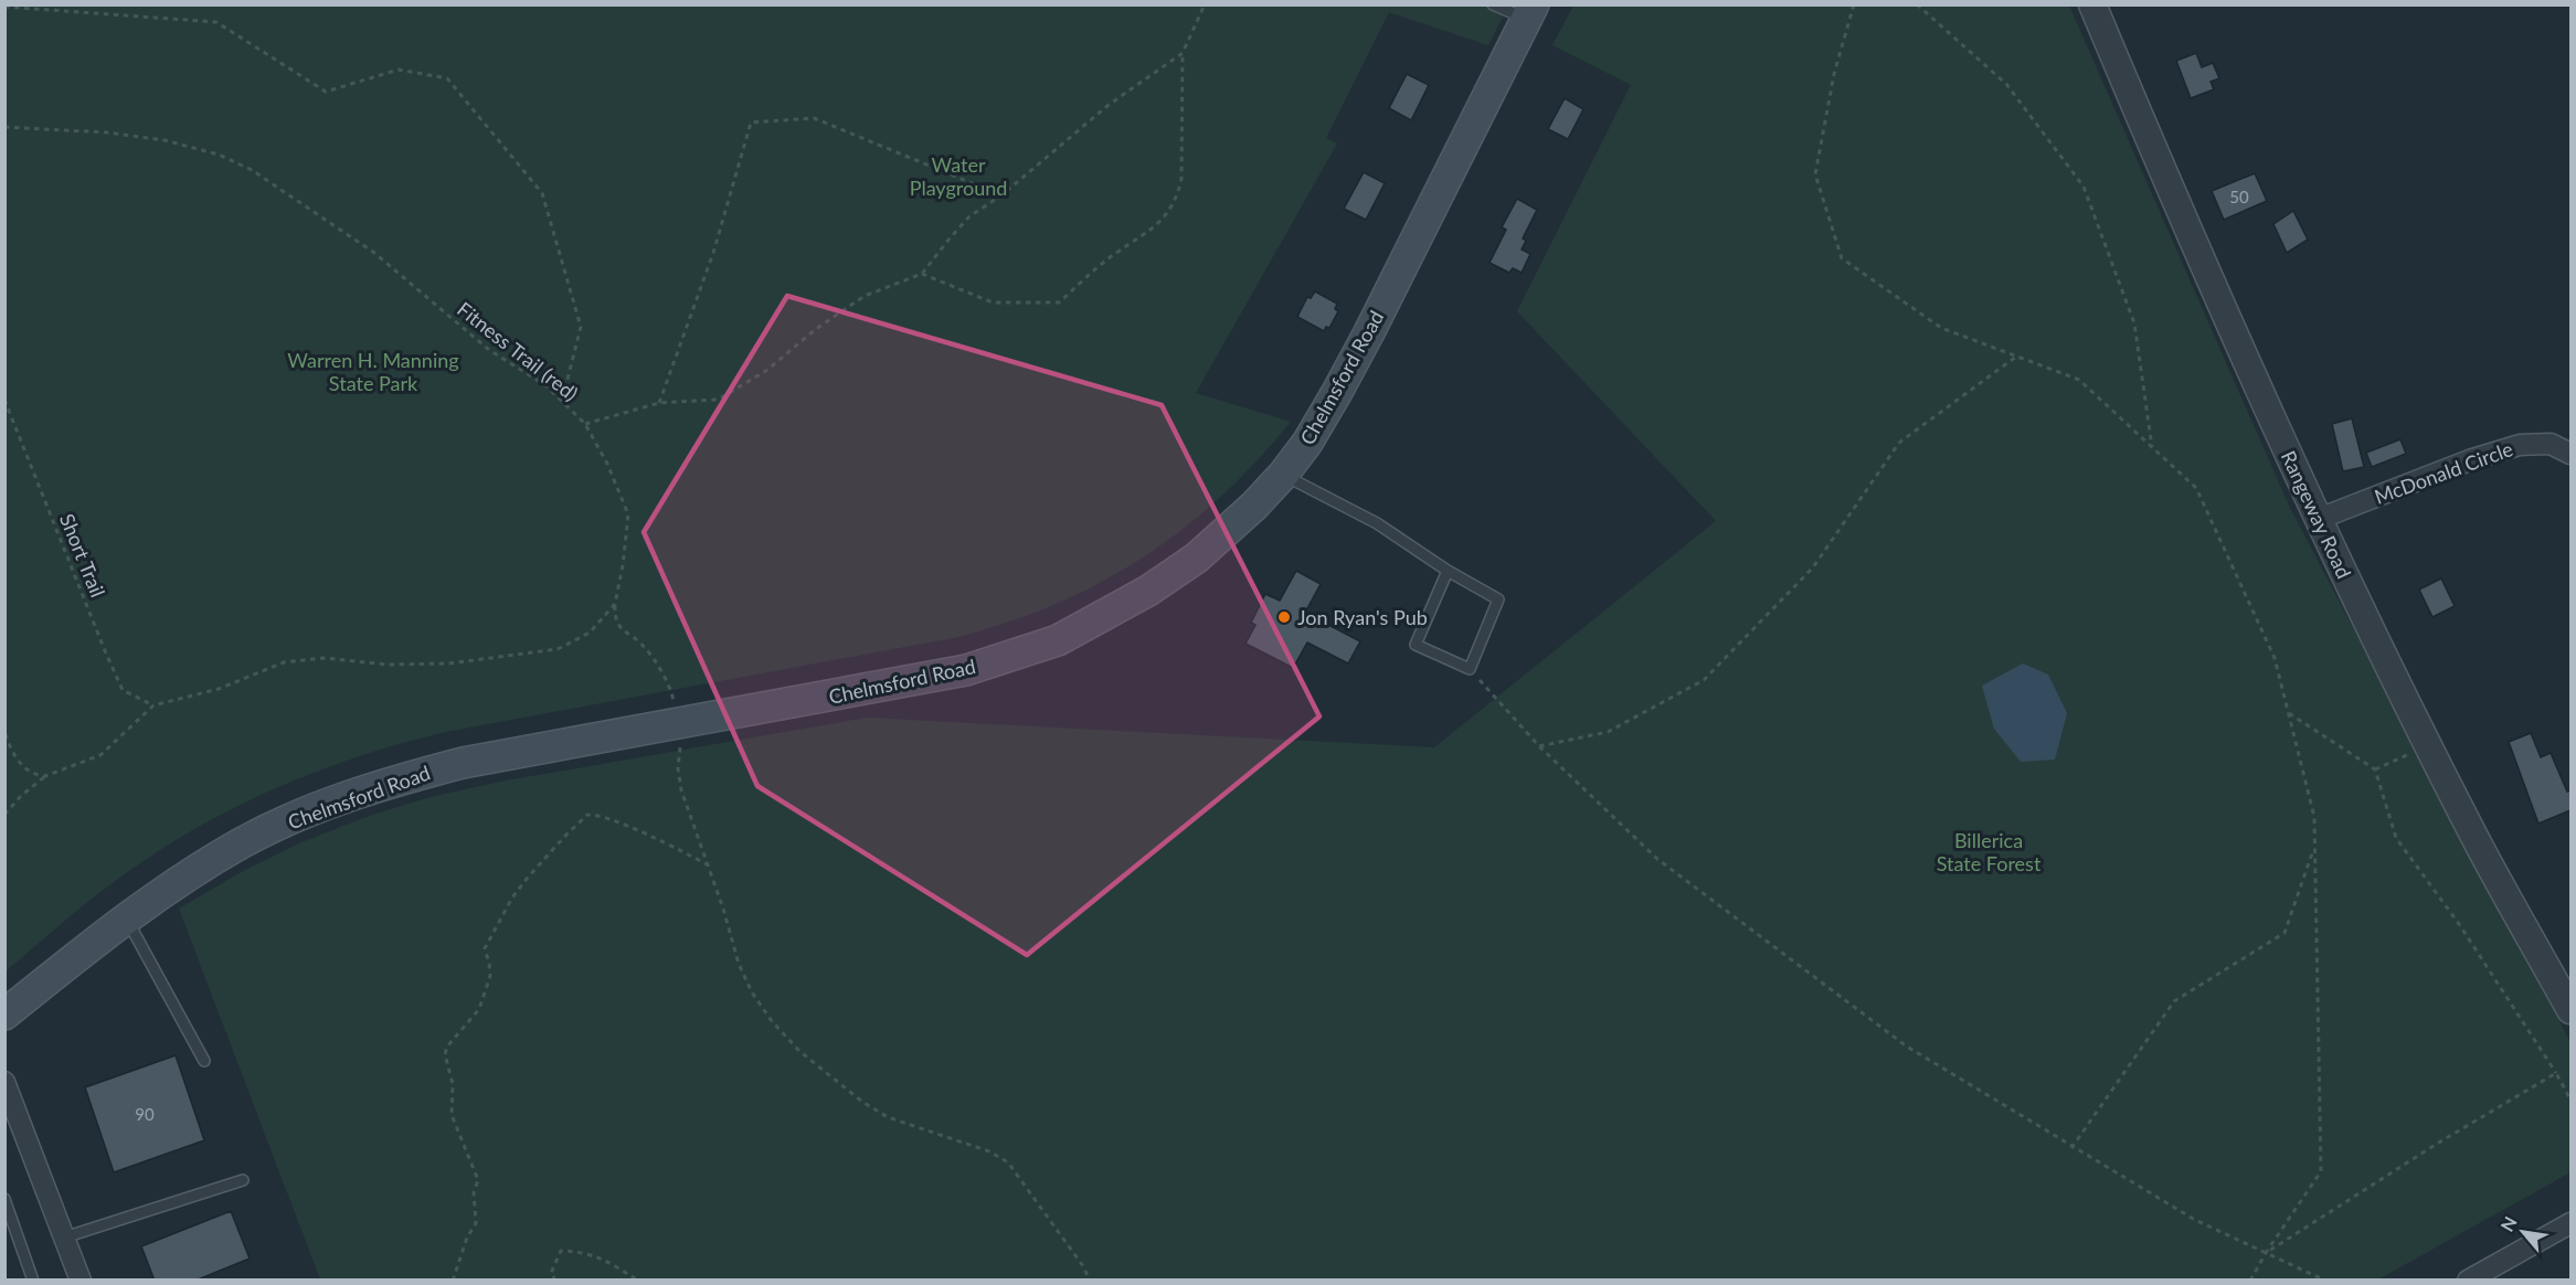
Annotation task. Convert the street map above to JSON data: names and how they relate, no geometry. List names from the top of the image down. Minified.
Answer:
{"streets":{"main road":["Chelmsford Road"],"street":["McDonald Circle","Rangeway Road"],"path":["Fitness Trail (red)","Short Trail"]},"crossings":[["McDonald Circle","Rangeway Road"]],"parks":["Water Playground","Warren H. Manning State Park","Billerica State Forest"],"places":["Jon Ryan's Pub"],"house_numbers":["50","90"],"north":"top left"}
